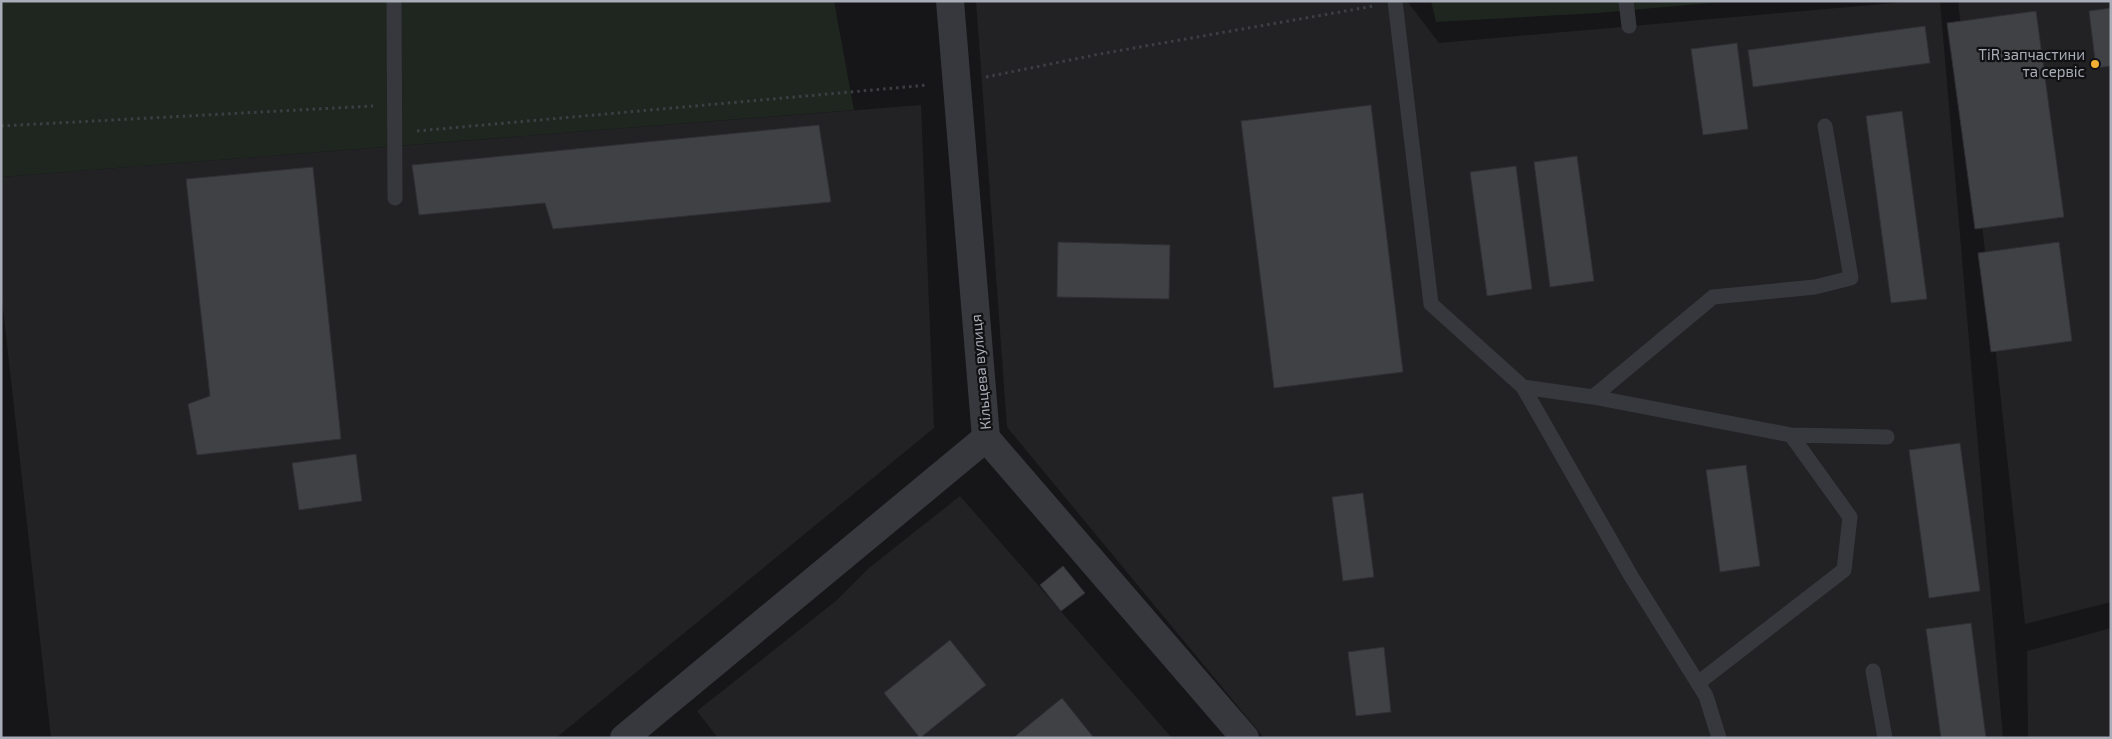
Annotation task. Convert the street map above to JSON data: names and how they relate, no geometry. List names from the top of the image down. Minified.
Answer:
{"streets":{"street":["Кільцева вулиця"]},"places":["TiR запчастини та сервіс"]}
